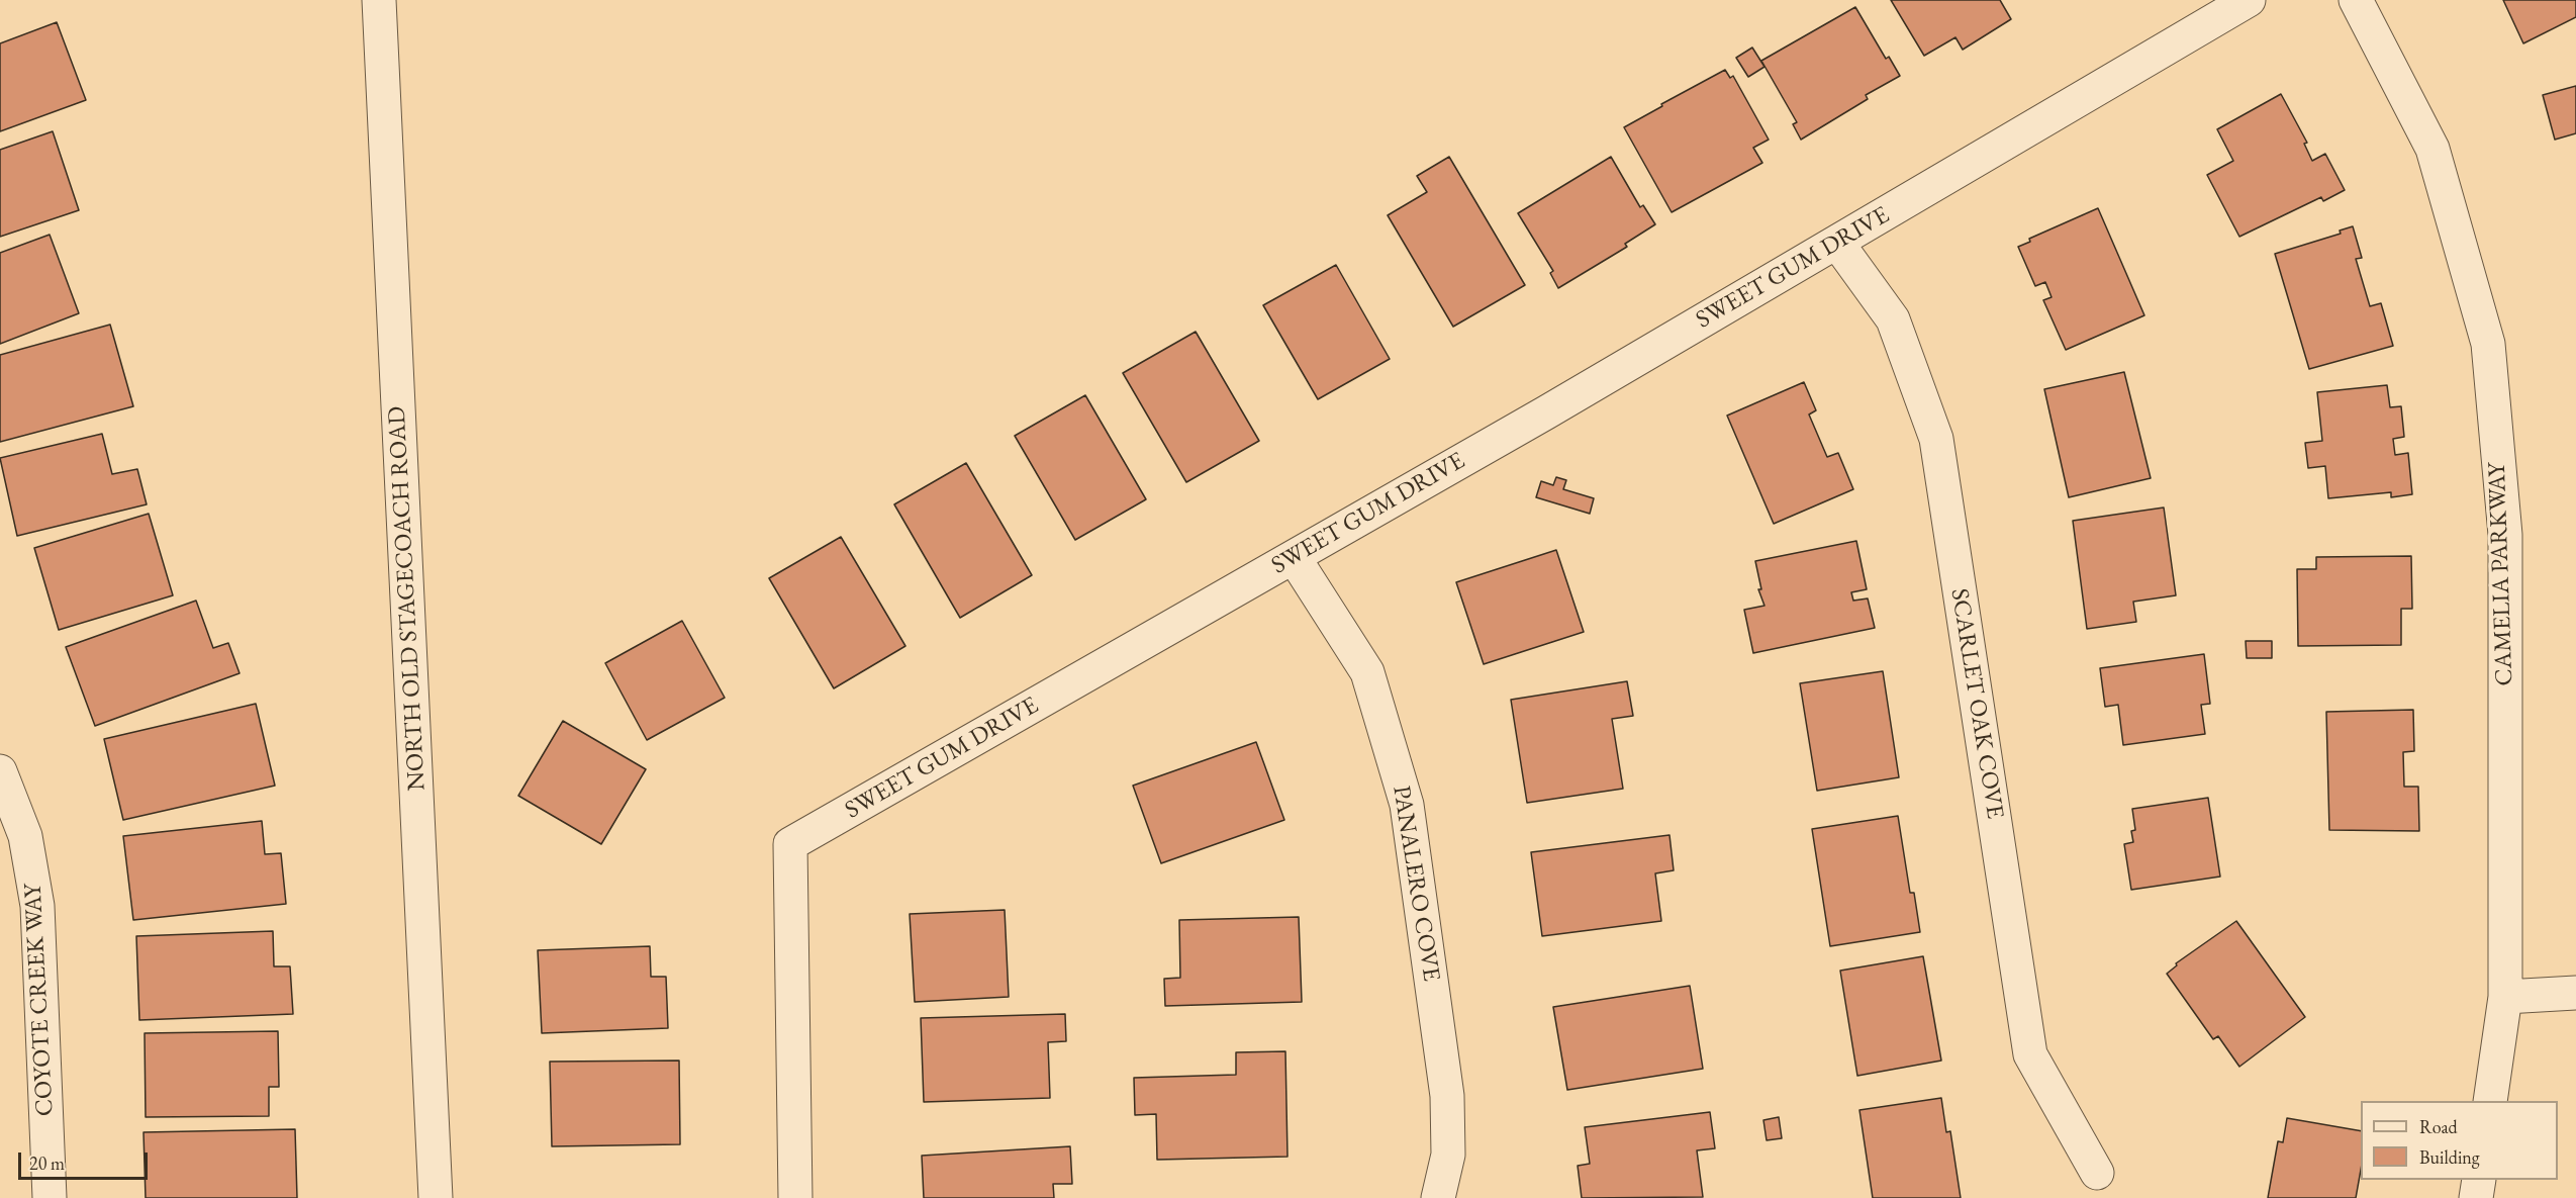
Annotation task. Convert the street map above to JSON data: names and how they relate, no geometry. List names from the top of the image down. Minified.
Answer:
{"streets":{"street":["SWEET GUM DRIVE","CAMELIA PARKWAY","NORTH OLD STAGECOACH ROAD","SCARLET OAK COVE","PANALERO COVE","COYOTE CREEK WAY"]},"crossings":[["SWEET GUM DRIVE","SCARLET OAK COVE"],["SWEET GUM DRIVE","PANALERO COVE"]],"legend":["Road","Building"],"scale_bar":"20 m"}
